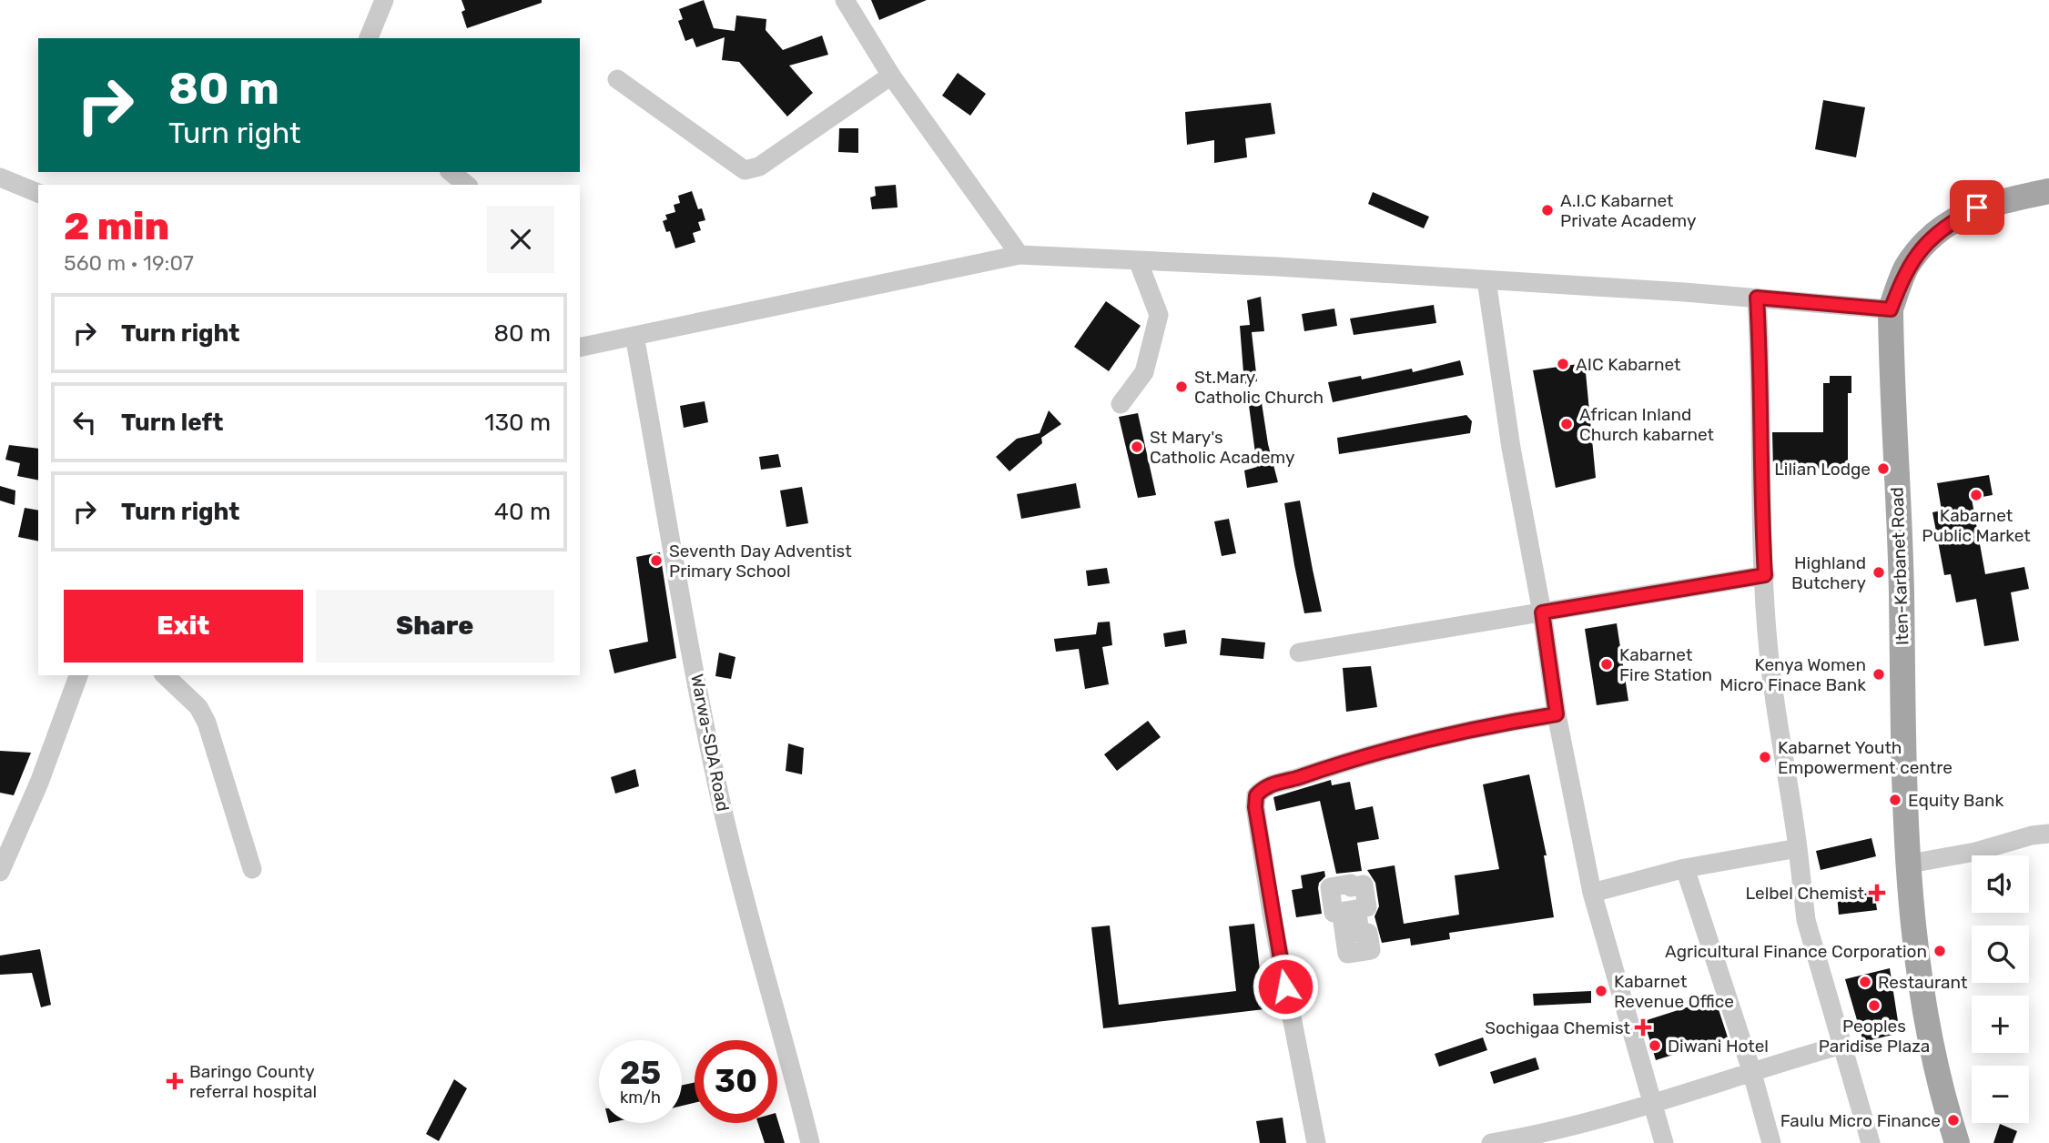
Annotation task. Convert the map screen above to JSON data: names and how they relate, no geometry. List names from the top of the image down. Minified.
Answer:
{"streets":{"main road":["Iten-Karbanet Road"],"street":["Warwa-SDA Road"]},"places":{"other":["A.I.C Kabarnet Private Academy","AIC Kabarnet","St.Mary Catholic Church","African Inland Church kabarnet","St Mary's Catholic Academy","Lilian Lodge","Kabarnet Public Market","Seventh Day Adventist Primary School","Highland Butchery","Kabarnet Fire Station","Kenya Women Micro Finace Bank","Kabarnet Youth Empowerment centre","Equity Bank","Agricultural Finance Corporation","Restaurant","Kabarnet Revenue Office","Peoples Paridise Plaza","Diwani Hotel","Faulu Micro Finance"],"health":["Lelbel Chemist","Sochigaa Chemist","Baringo County referral hospital"]},"page":{"turn":["80 m","Turn right"],"heading":["2 min","560 m · 19:07"],"list":[{"name":"Turn right","value":"80 m"},{"name":"Turn left","value":"130 m"},{"name":"Turn right","value":"40 m"}],"buttons":["Exit","Share"],"map_buttons":["+","−"],"speed":"25 km/h","limit":"30"}}
